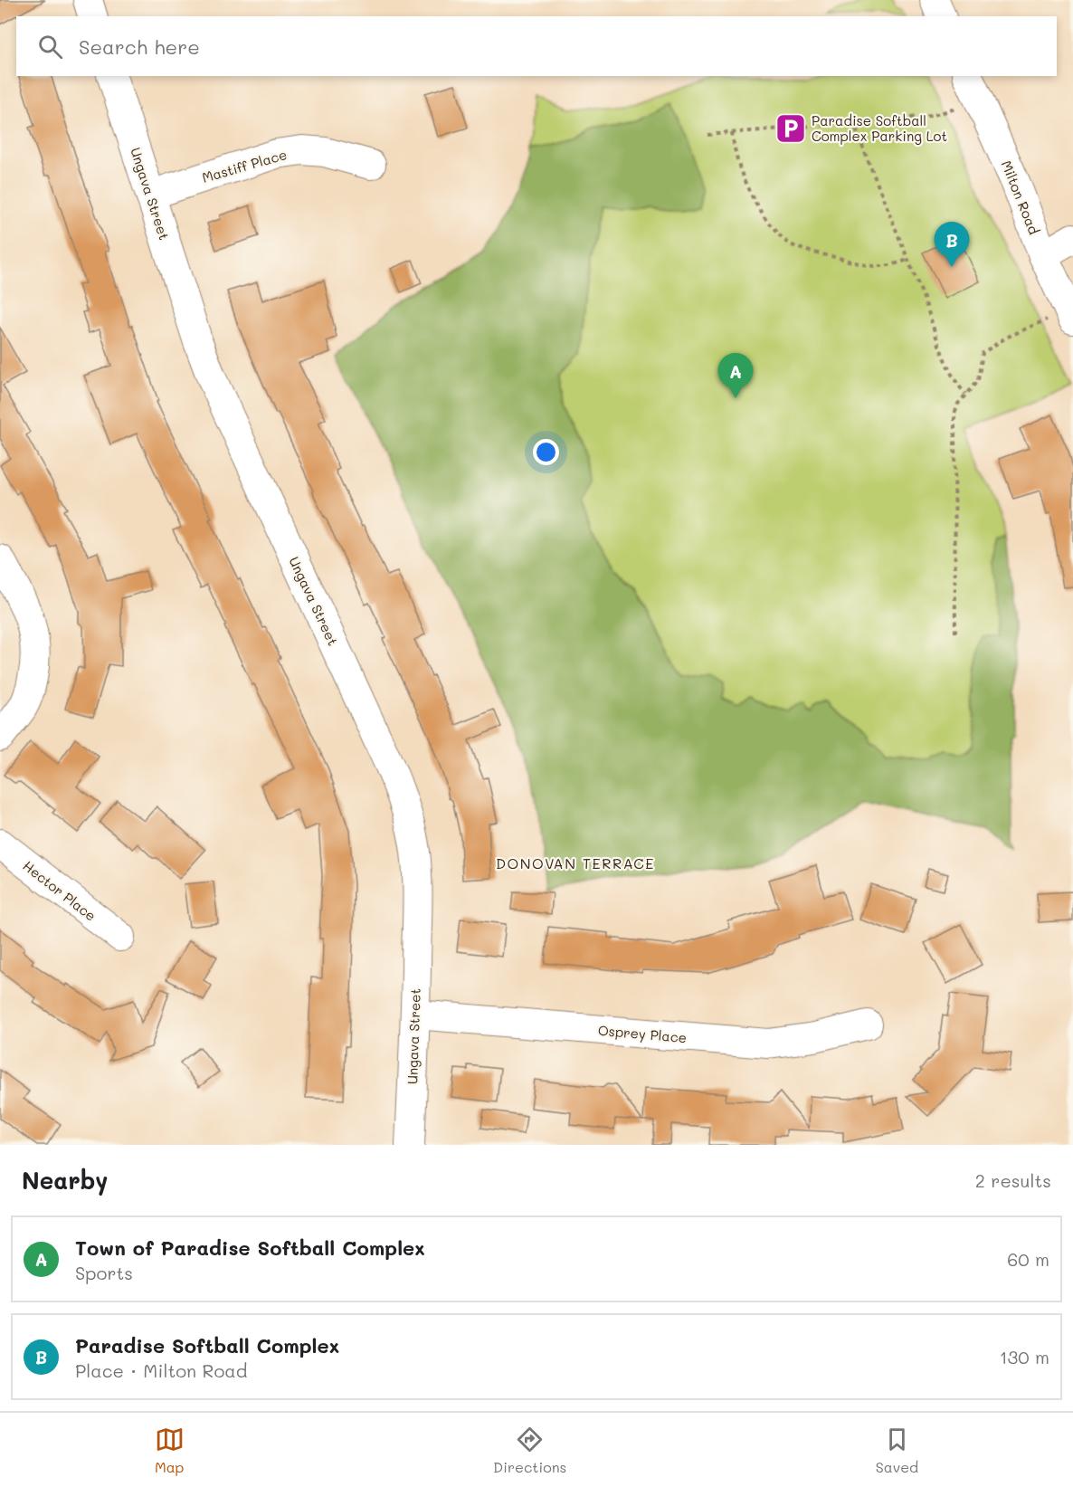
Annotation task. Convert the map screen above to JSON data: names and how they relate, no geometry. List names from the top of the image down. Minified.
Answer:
{"streets":{"street":["Mastiff Place","Ungava Street","Milton Road","Hector Place","Osprey Place"]},"crossings":[["Mastiff Place","Ungava Street"],["Ungava Street","Osprey Place"]],"districts":["DONOVAN TERRACE"],"places":{"parking":["Paradise Softball Complex Parking Lot"]},"page":{"search":"Search here","pins":["B","A"],"heading":["Nearby","2 results"],"list":[{"mark":"A","name":"Town of Paradise Softball Complex","note":"Sports","value":"60 m"},{"mark":"B","name":"Paradise Softball Complex","note":"Place · Milton Road","value":"130 m"}],"nav":["Map","Directions","Saved"]}}
